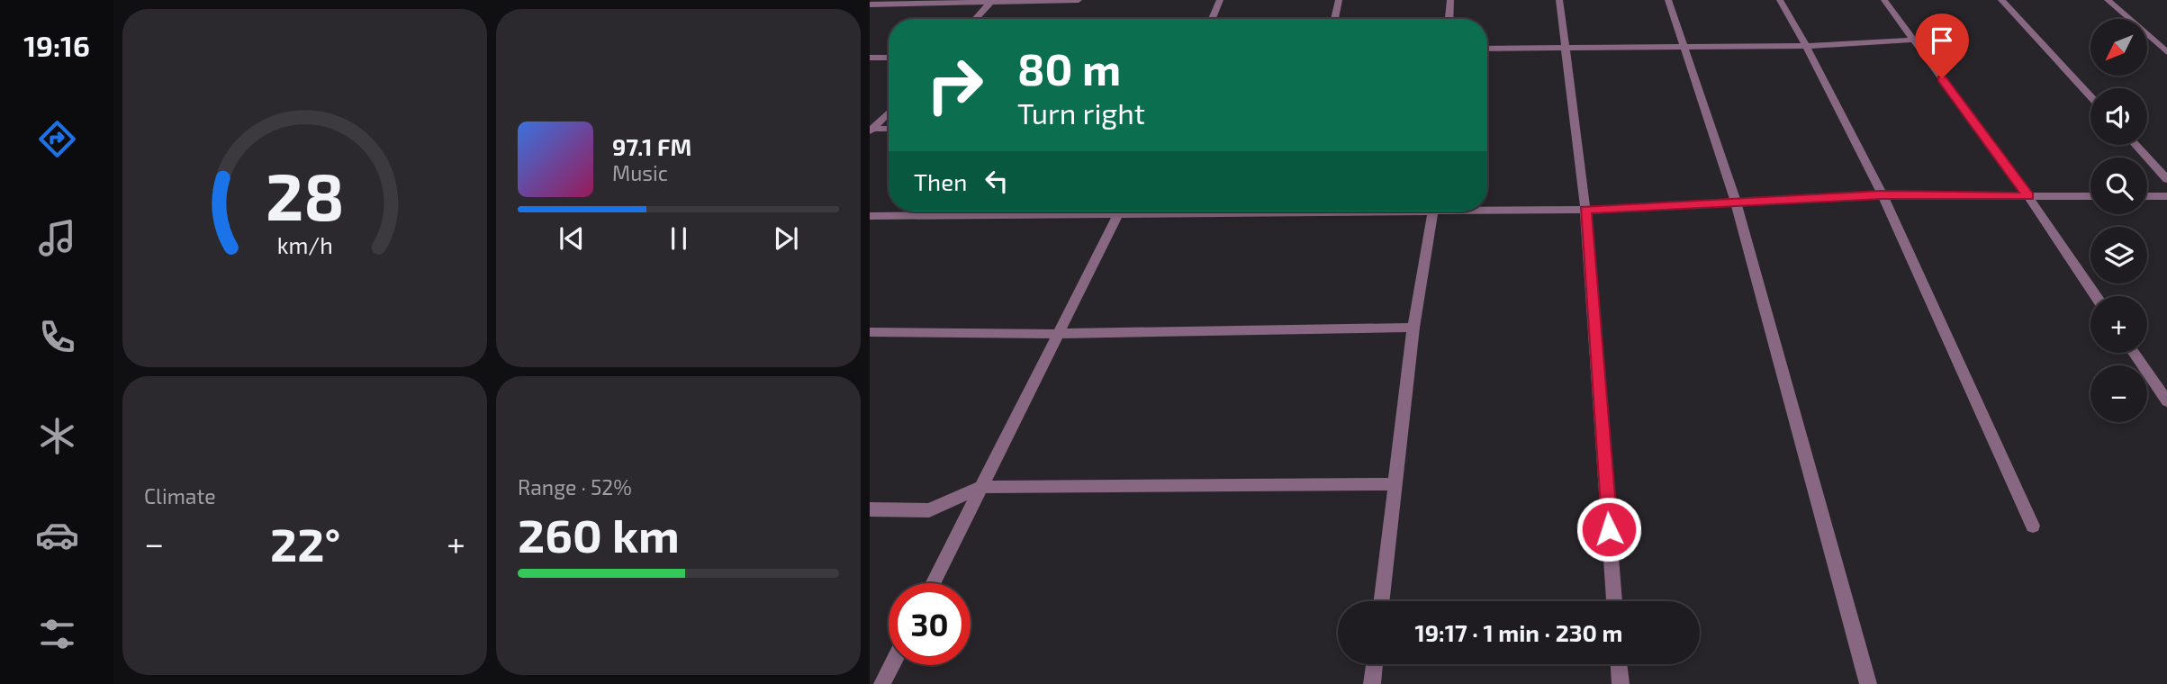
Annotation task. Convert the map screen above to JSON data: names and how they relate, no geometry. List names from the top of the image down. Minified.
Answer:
{"north":"bottom left","page":{"tabs":"19:16","map_buttons":["+","−"],"turn":["80 m","Turn right"],"song":["97.1 FM","Music"],"then":"Then","tile":["Climate",["Range · 52%","260 km"]],"heat":["−","22°","+"],"limit":"30","trip":"19:17 · 1 min · 230 m","gauge":["28","km/h"]}}
